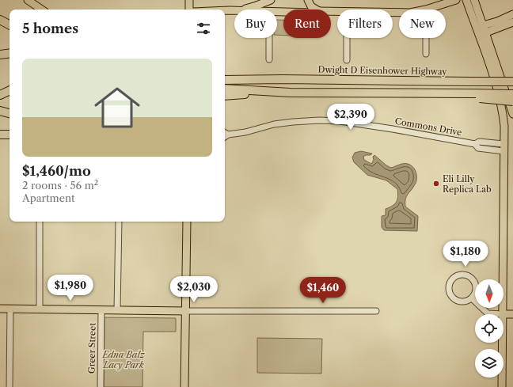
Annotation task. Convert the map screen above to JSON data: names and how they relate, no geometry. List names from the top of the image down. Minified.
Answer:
{"streets":{"highway":["Dwight D Eisenhower Highway"],"street":["Commons Drive","Greer Street"]},"parks":["Edna Balz Lacy Park"],"places":["Eli Lilly Replica Lab"],"north":"bottom","page":{"chip":["Buy","Rent","Filters","New"],"heading":"5 homes","list":[{"name":"$1,460/mo","note":"2 rooms · 56 m² · Apartment"}],"price":["$2,390","$1,180","$1,980","$2,030","$1,460"]}}
